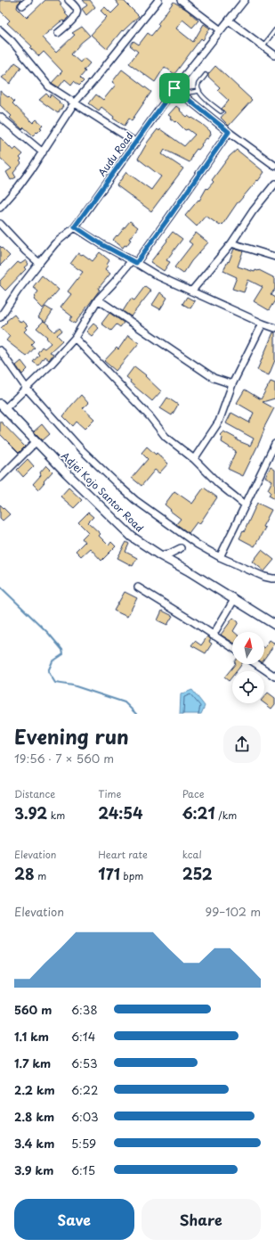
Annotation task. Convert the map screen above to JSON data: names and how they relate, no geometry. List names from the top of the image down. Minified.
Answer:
{"streets":{"street":["Audu Road","Adjei Kojo Santor Road"]},"north":"top","page":{"heading":["Evening run","19:56 · 7 × 560 m"],"stats":[["Distance","3.92 km"],["Time","24:54"],["Pace","6:21 /km"],["Elevation","28 m"],["Heart rate","171 bpm"],["kcal","252"]],"chart":["Elevation","99–102 m"],"list":[{"name":"560 m","note":"6:38"},{"name":"1.1 km","note":"6:14"},{"name":"1.7 km","note":"6:53"},{"name":"2.2 km","note":"6:22"},{"name":"2.8 km","note":"6:03"},{"name":"3.4 km","note":"5:59"},{"name":"3.9 km","note":"6:15"}],"buttons":["Save","Share"]}}
